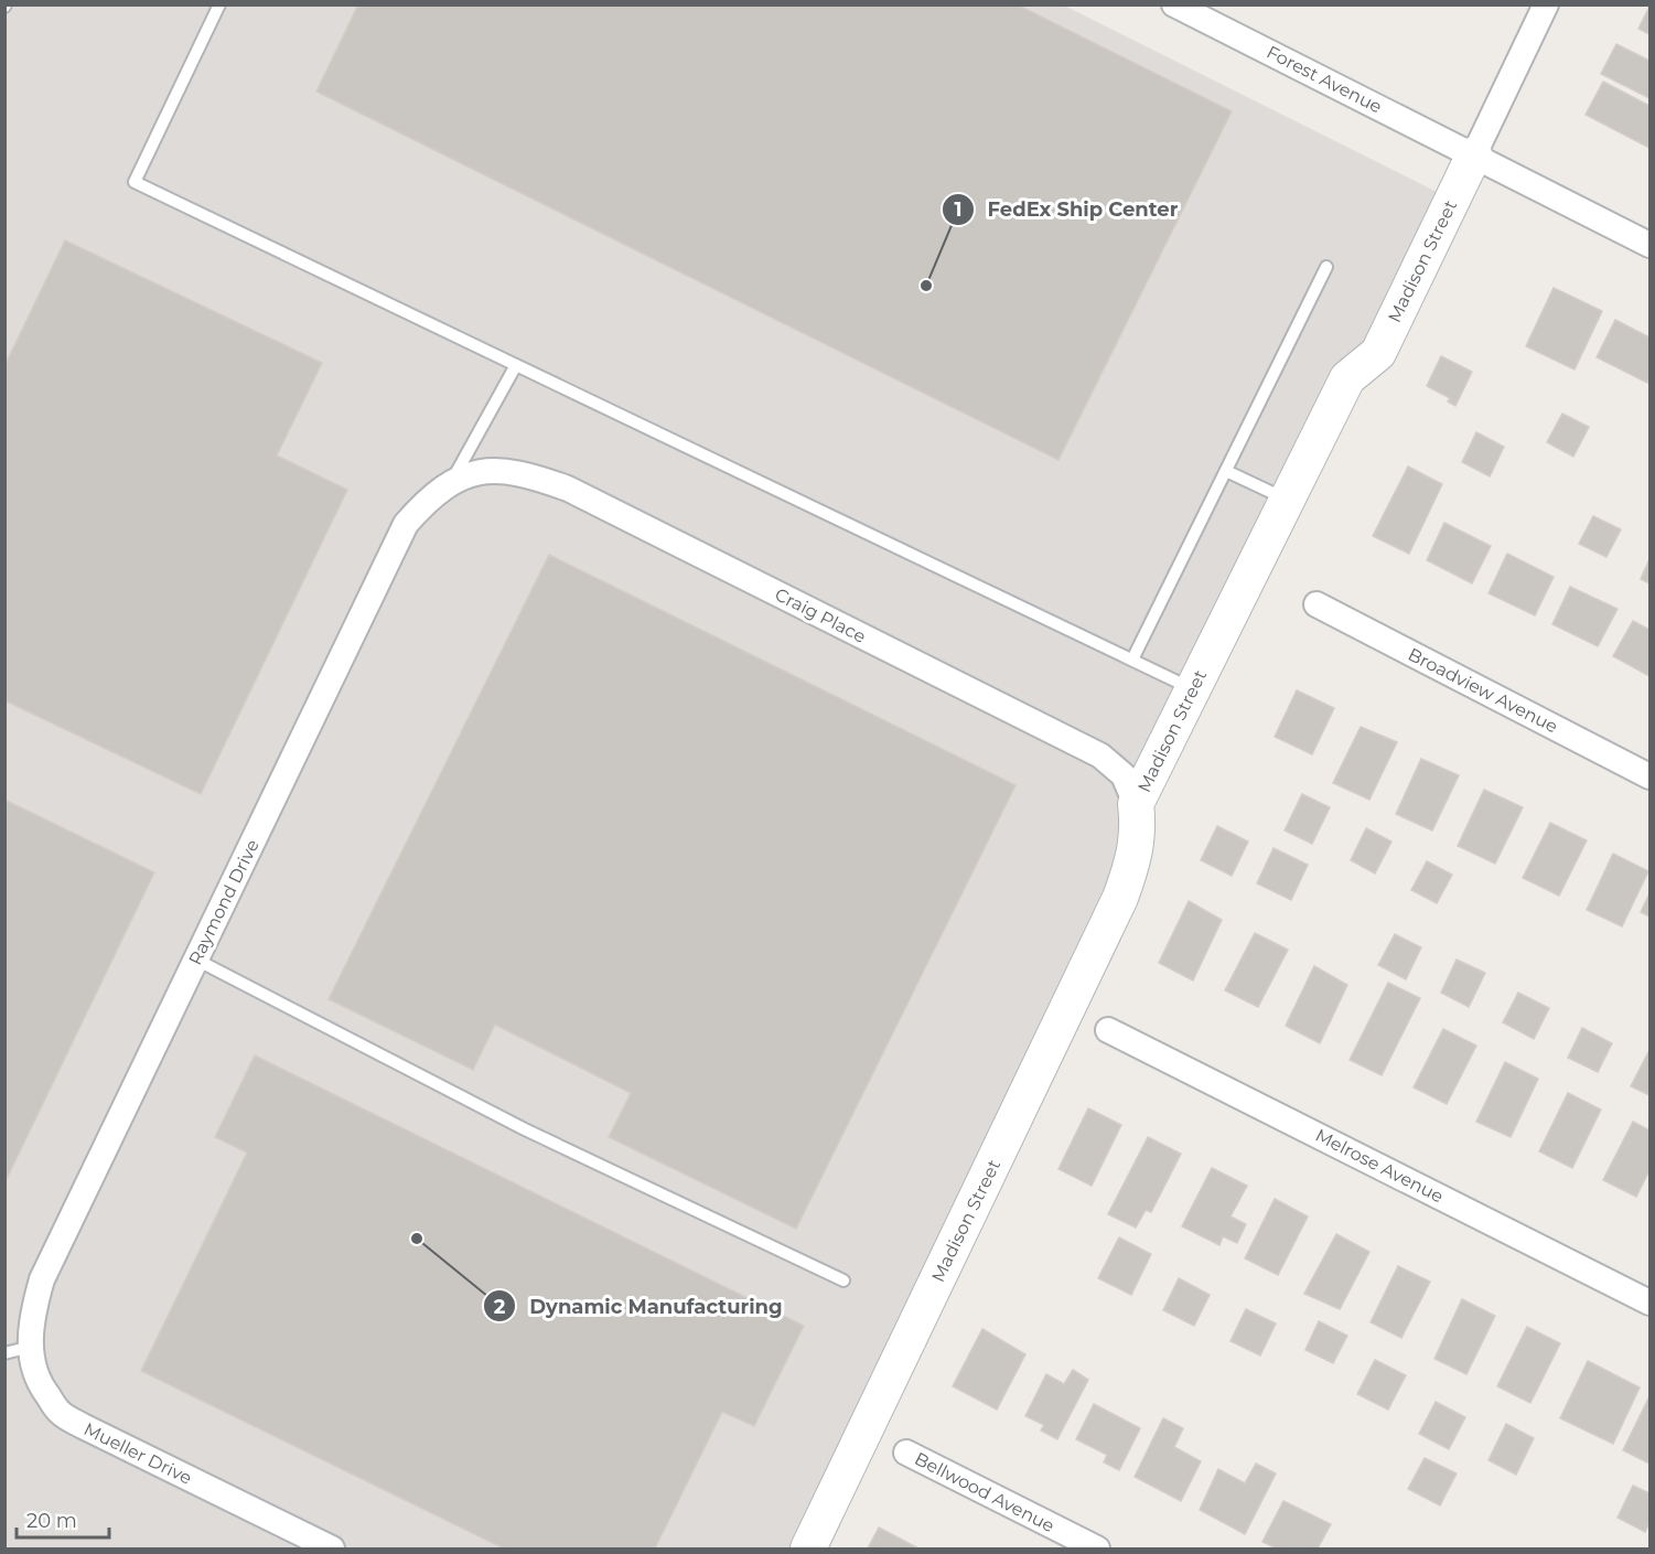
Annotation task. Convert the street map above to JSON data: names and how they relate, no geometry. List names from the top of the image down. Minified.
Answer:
{"streets":{"street":["Forest Avenue","Madison Street","Craig Place","Broadview Avenue","Raymond Drive","Melrose Avenue","Mueller Drive","Bellwood Avenue"]},"crossings":[["Forest Avenue","Madison Street"],["Madison Street","Craig Place"],["Craig Place","Raymond Drive"],["Raymond Drive","Mueller Drive"]],"places":["FedEx Ship Center","Dynamic Manufacturing"],"scale_bar":"20 m"}
